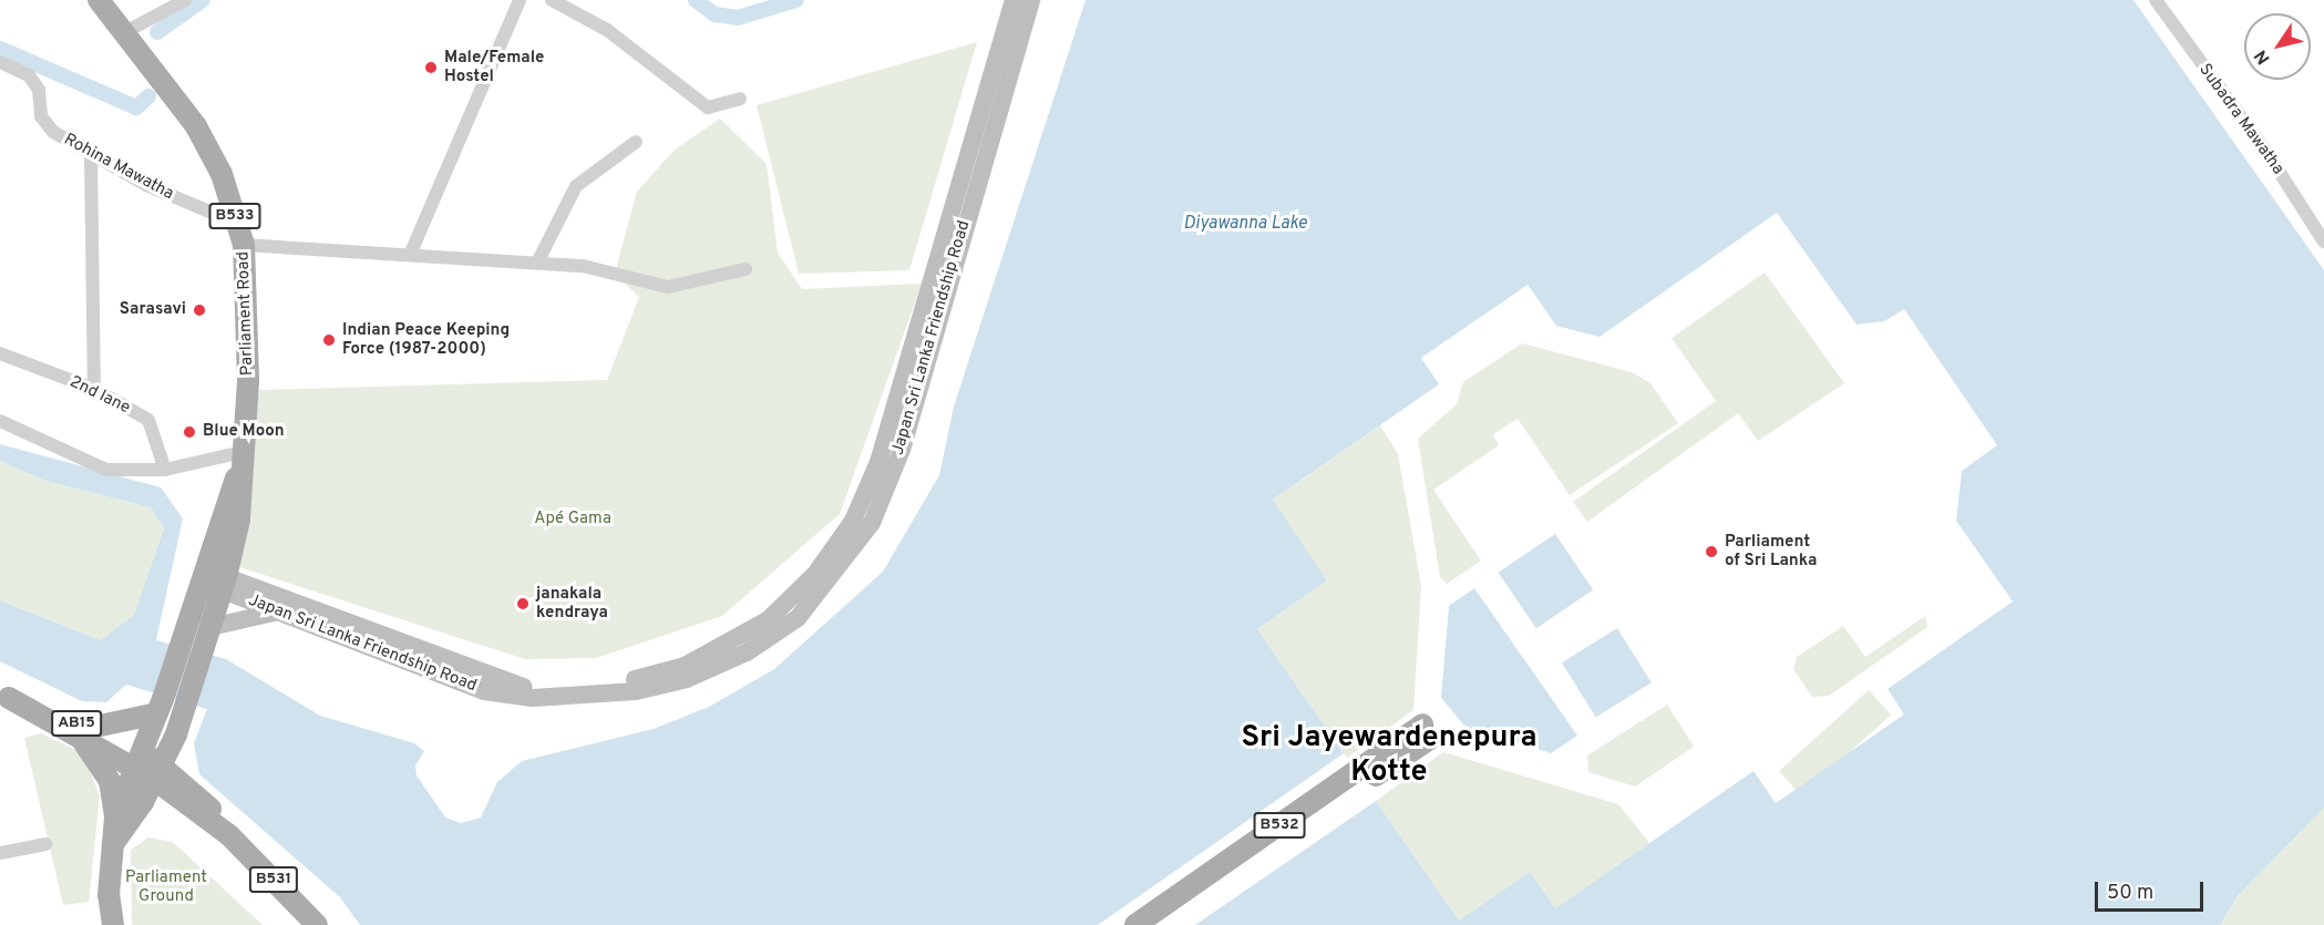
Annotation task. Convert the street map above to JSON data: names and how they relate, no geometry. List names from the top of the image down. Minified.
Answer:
{"streets":{"main road":["B533","Parliament Road","Japan Sri Lanka Friendship Road","AB15","B532","B531"],"street":["Subadra Mawatha","Rohina Mawatha","2nd lane"]},"crossings":[["Rohina Mawatha","Parliament Road"],["Parliament Road","Japan Sri Lanka Friendship Road"],["Parliament Road","AB15"],["Parliament Road","B531"],["AB15","B531"]],"districts":["Sri Jayewardenepura Kotte"],"water":["Diyawanna Lake"],"parks":["Apé Gama","Parliament Ground"],"places":["Male/Female Hostel","Sarasavi","Indian Peace Keeping Force (1987-2000)","Blue Moon","Parliament of Sri Lanka","janakala kendraya"],"scale_bar":"50 m","north":"bottom left"}
